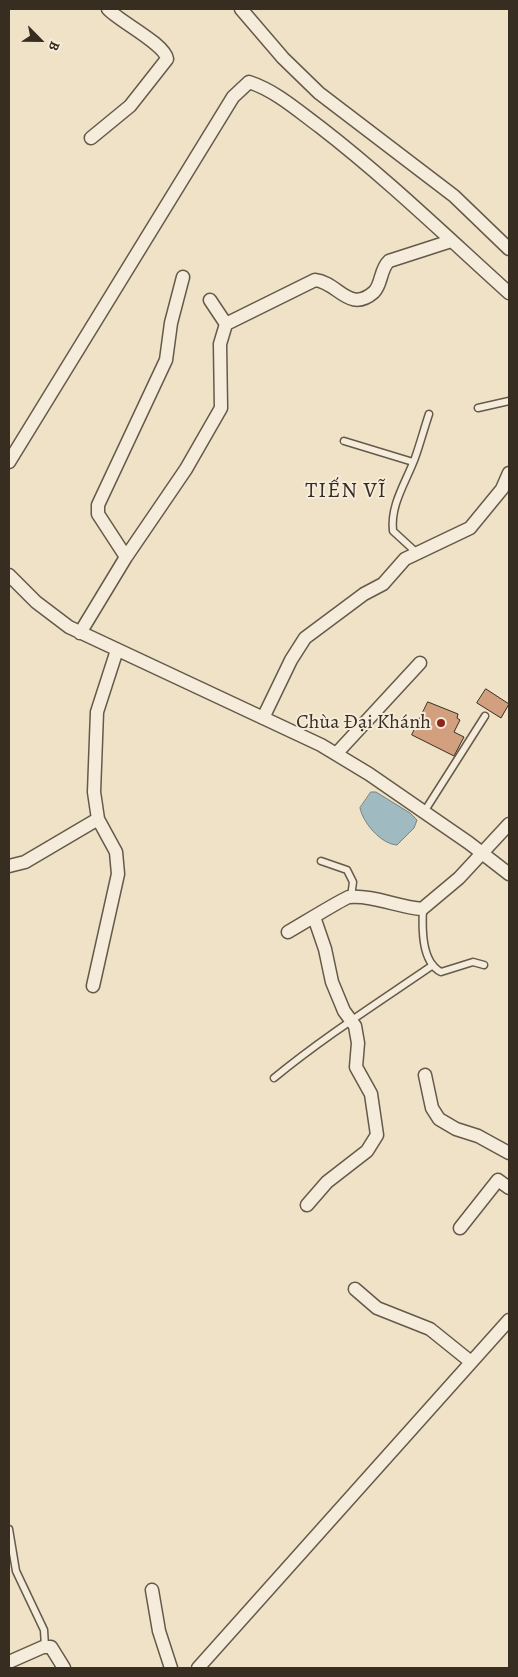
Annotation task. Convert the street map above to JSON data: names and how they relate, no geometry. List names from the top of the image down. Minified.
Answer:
{"districts":["TIẾN VĨ"],"places":["Chùa Đại Khánh"],"north":"bottom right"}
